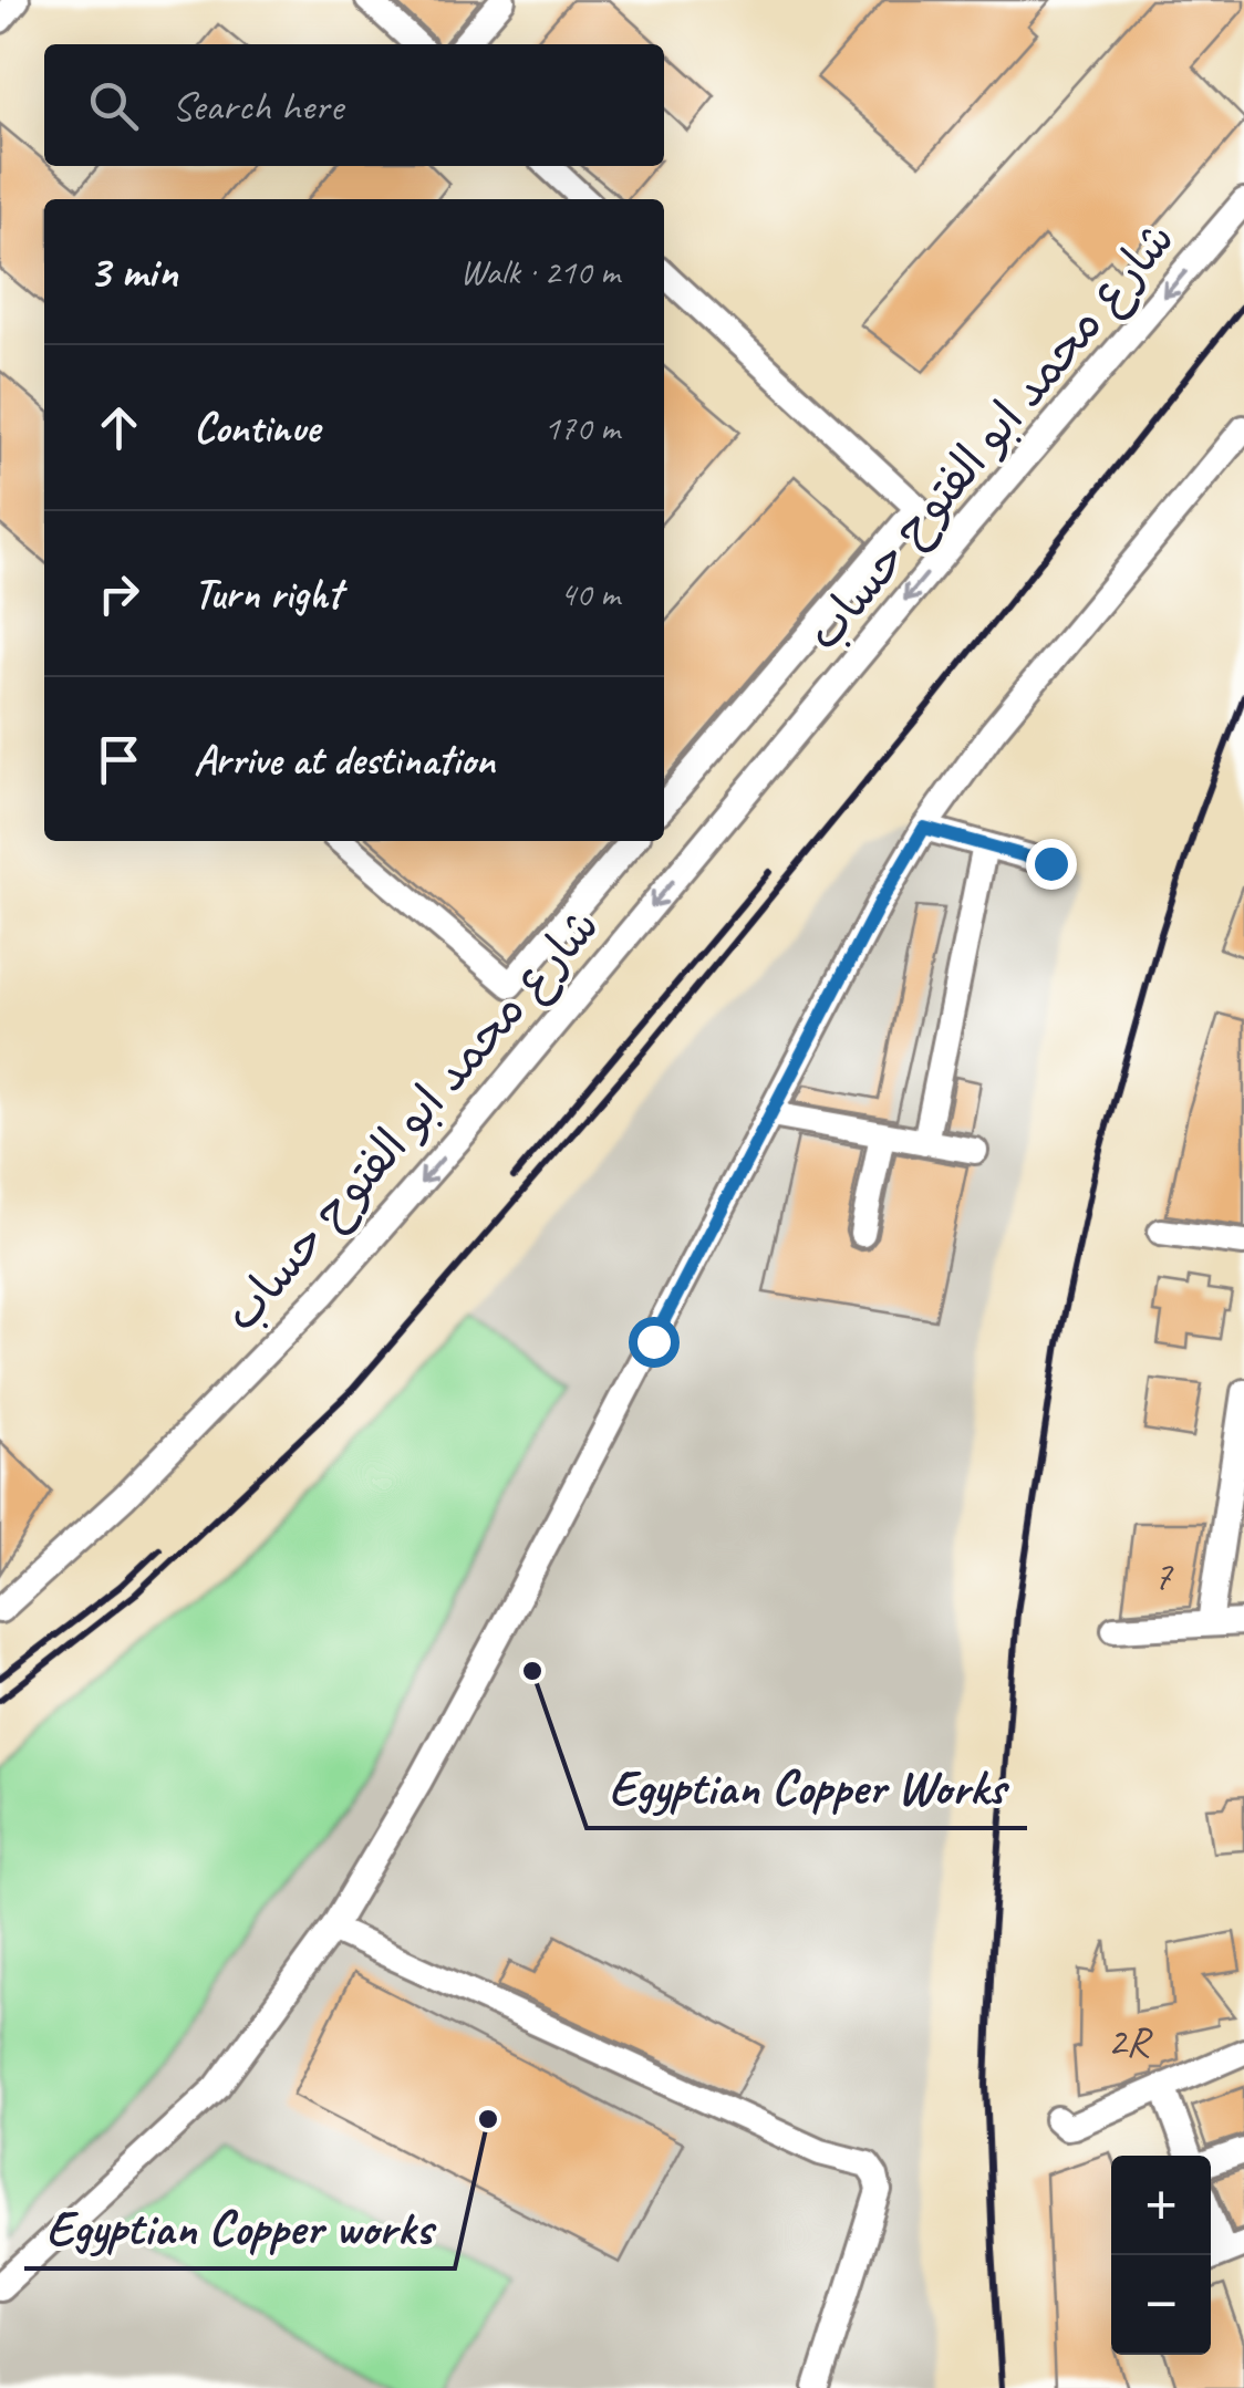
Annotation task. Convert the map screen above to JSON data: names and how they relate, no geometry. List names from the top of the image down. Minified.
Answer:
{"streets":{"street":["شارع محمد ابو الفتوح حساب"]},"places":["Egyptian Copper Works","Egyptian Copper works"],"house_numbers":["7","2R"],"page":{"search":"Search here","heading":["3 min","Walk · 210 m"],"list":[["Continue","170 m"],["Turn right","40 m"],"Arrive at destination"],"map_buttons":["+","−"]}}
